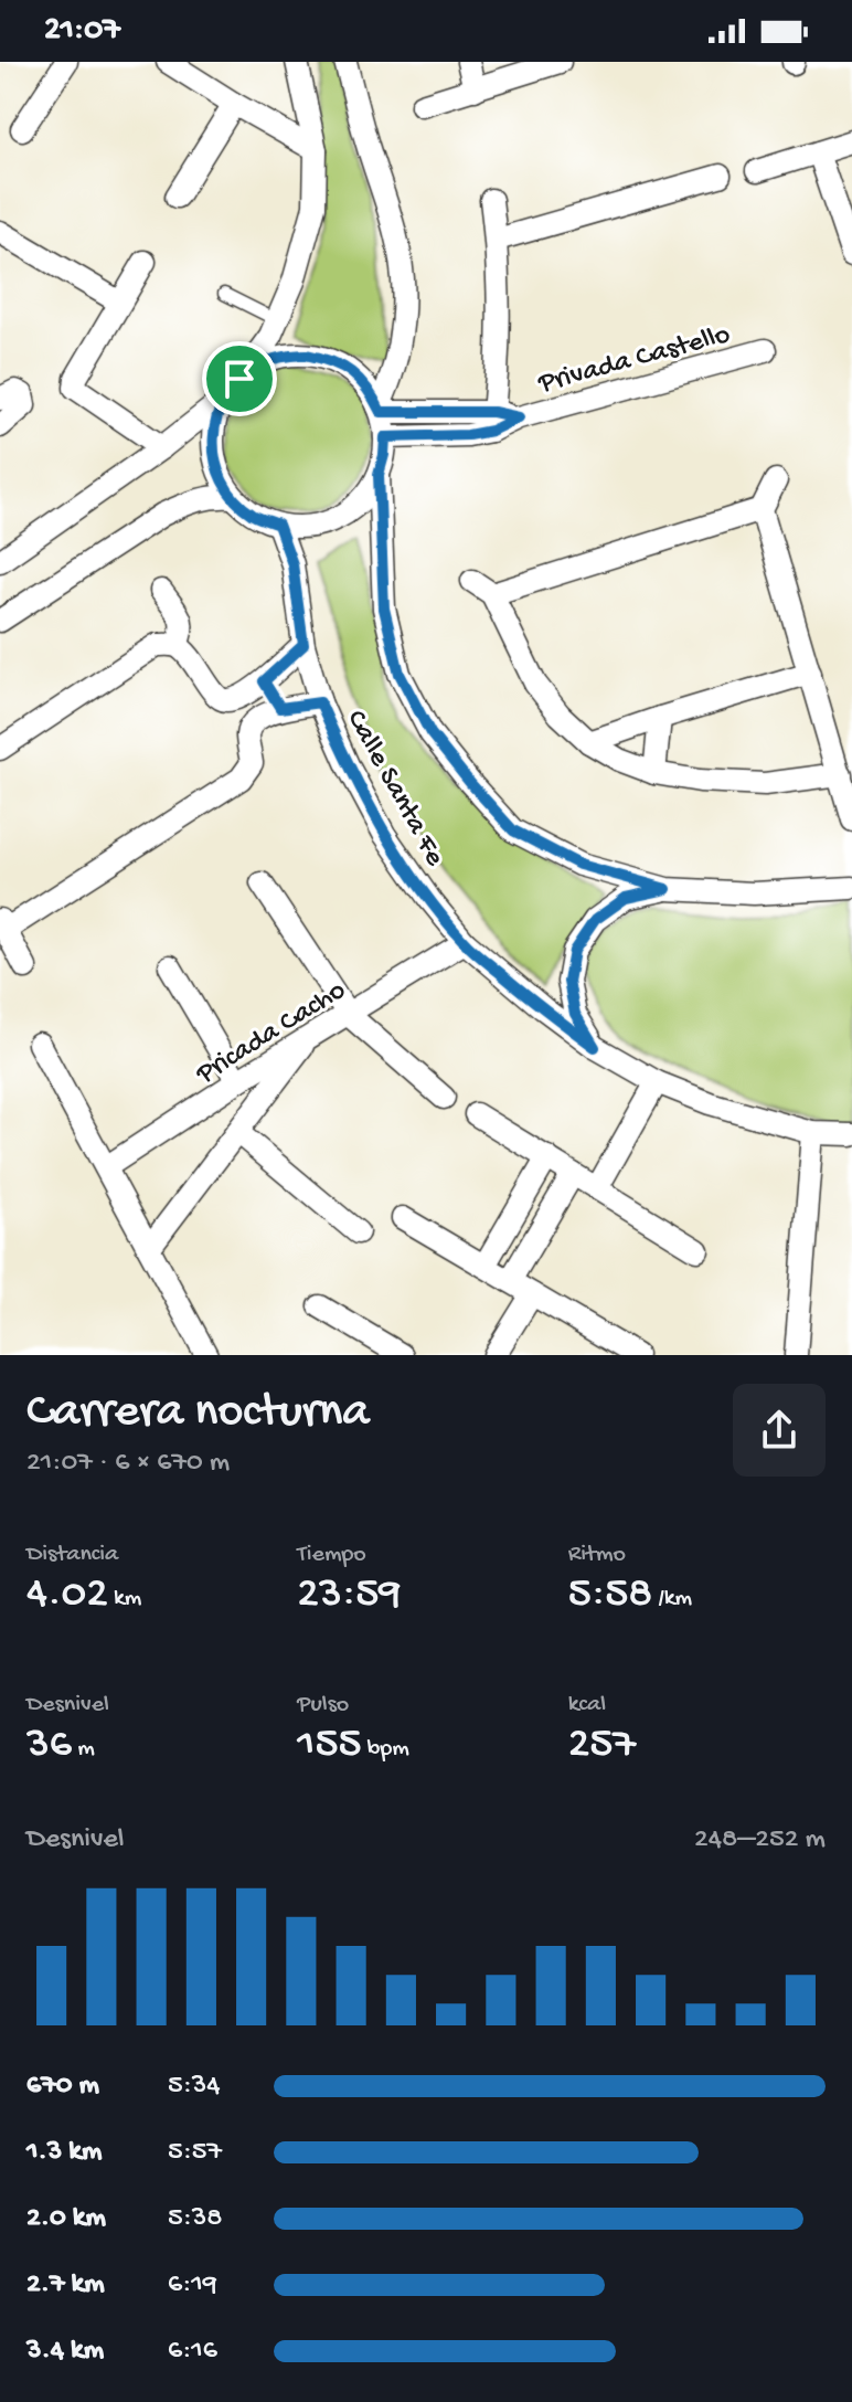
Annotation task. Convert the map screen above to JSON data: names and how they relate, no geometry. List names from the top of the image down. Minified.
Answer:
{"streets":{"street":["Privada Castello","Calle Santa Fe","Pricada Cacho"]},"crossings":[["Privada Castello","Calle Santa Fe"],["Calle Santa Fe","Pricada Cacho"]],"page":{"status":"21:07","heading":["Carrera nocturna","21:07 · 6 × 670 m"],"stats":[["Distancia","4.02 km"],["Tiempo","23:59"],["Ritmo","5:58 /km"],["Desnivel","36 m"],["Pulso","155 bpm"],["kcal","257"]],"chart":["Desnivel","248–252 m"],"list":[{"name":"670 m","note":"5:34"},{"name":"1.3 km","note":"5:57"},{"name":"2.0 km","note":"5:38"},{"name":"2.7 km","note":"6:19"},{"name":"3.4 km","note":"6:16"}]}}
